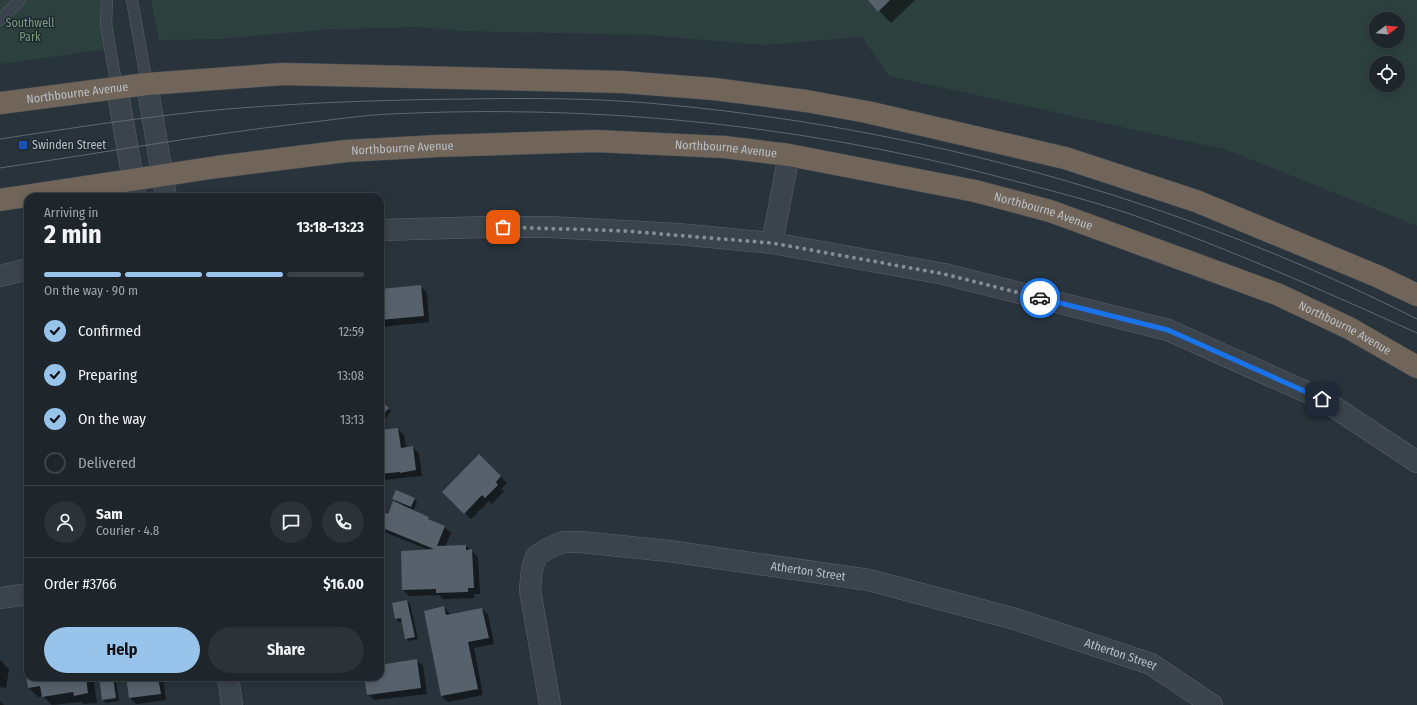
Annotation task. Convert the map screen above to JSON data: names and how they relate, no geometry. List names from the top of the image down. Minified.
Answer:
{"streets":{"highway":["Northbourne Avenue"],"street":["Atherton Street"]},"parks":["Southwell Park"],"places":{"transit":["Swinden Street"]},"north":"right","page":{"heading":["2 min","Arriving in","13:18–13:23"],"panel":["Sam","Courier · 4.8","Order #3766","$16.00"],"bar":"On the way · 90 m","list":[["Confirmed","12:59"],["Preparing","13:08"],["On the way","13:13"],"Delivered"],"buttons":["Help","Share"]}}
